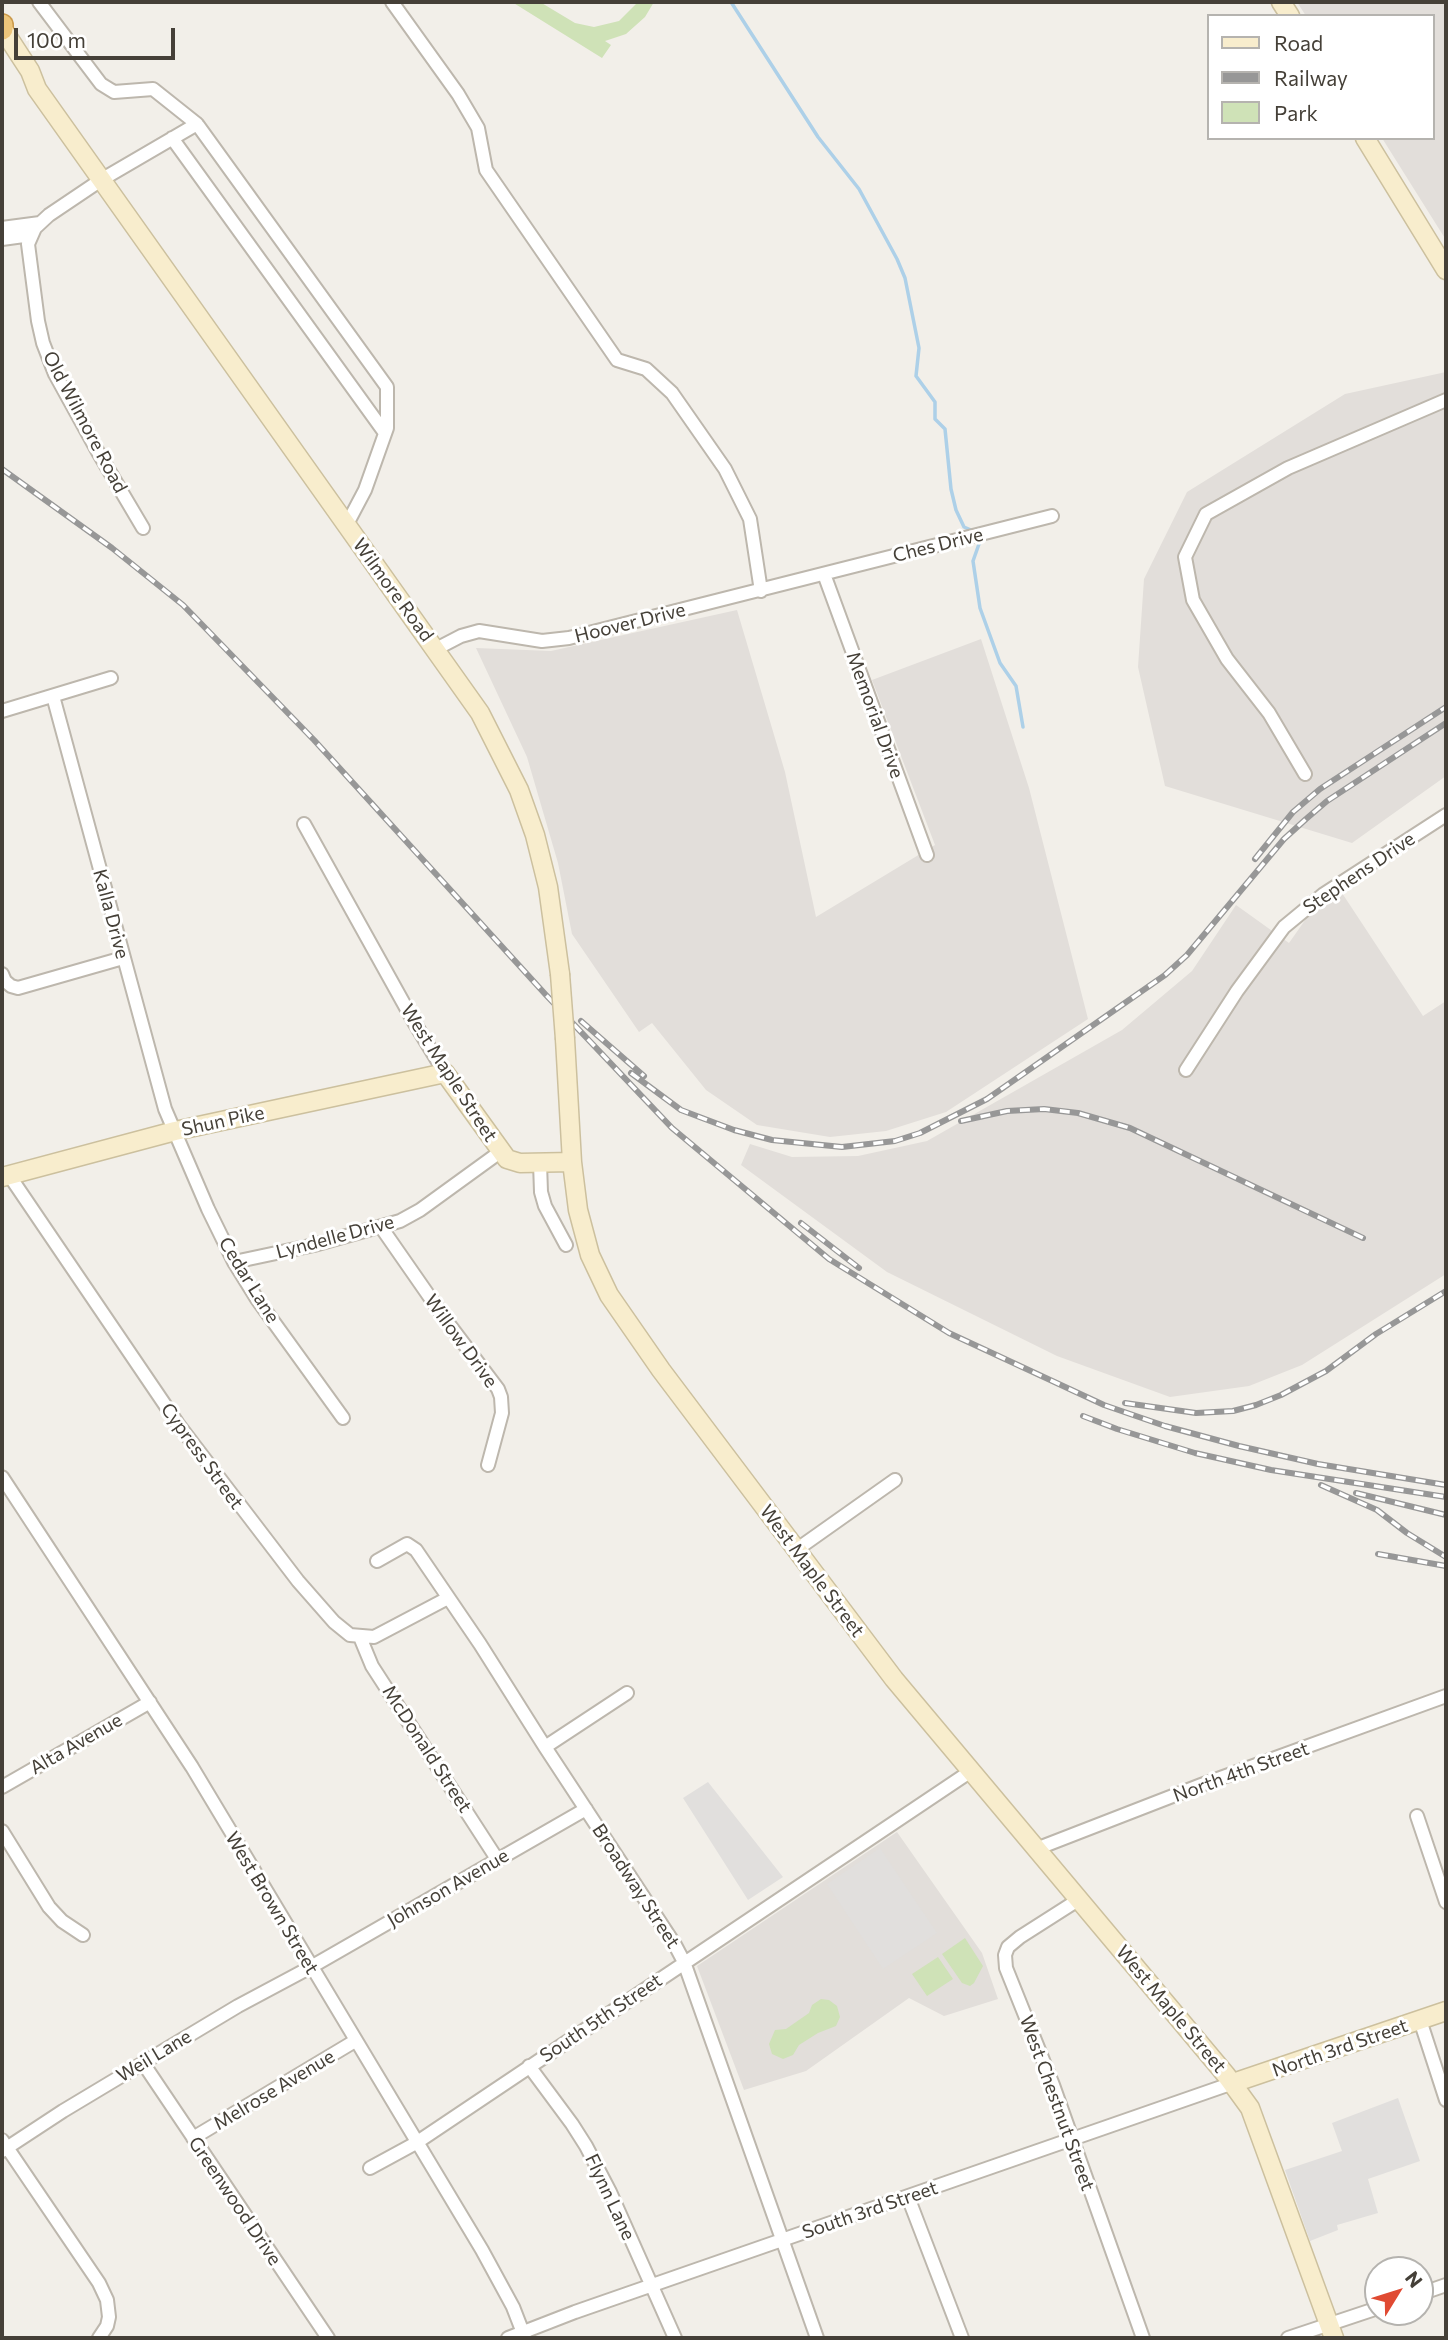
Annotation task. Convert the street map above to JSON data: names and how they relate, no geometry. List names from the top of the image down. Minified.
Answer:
{"streets":{"main road":["Wilmore Road","West Maple Street","Shun Pike","North 3rd Street"],"street":["Old Wilmore Road","Ches Drive","Hoover Drive","Memorial Drive","Stephens Drive","Kalla Drive","Lyndelle Drive","Cedar Lane","Willow Drive","Cypress Street","Alta Avenue","McDonald Street","North 4th Street","Broadway Street","Johnson Avenue","West Brown Street","South 5th Street","Weil Lane","Melrose Avenue","West Chestnut Street","Flynn Lane","Greenwood Drive","South 3rd Street"]},"crossings":[["Ches Drive","Hoover Drive"],["Ches Drive","Memorial Drive"],["Wilmore Road","Hoover Drive"],["Wilmore Road","West Maple Street"],["Hoover Drive","Memorial Drive"],["Kalla Drive","Shun Pike"],["Kalla Drive","Cedar Lane"],["West Maple Street","Shun Pike"],["West Maple Street","Lyndelle Drive"],["West Maple Street","North 4th Street"],["West Maple Street","South 5th Street"],["West Maple Street","North 3rd Street"],["West Maple Street","West Chestnut Street"],["West Maple Street","South 3rd Street"],["Shun Pike","Cedar Lane"],["Shun Pike","Cypress Street"],["Lyndelle Drive","Cedar Lane"],["Lyndelle Drive","Willow Drive"],["Cypress Street","McDonald Street"],["Alta Avenue","West Brown Street"],["McDonald Street","Johnson Avenue"],["Broadway Street","Johnson Avenue"],["Broadway Street","South 5th Street"],["Broadway Street","South 3rd Street"],["Johnson Avenue","West Brown Street"],["Johnson Avenue","Weil Lane"],["West Brown Street","South 5th Street"],["West Brown Street","Weil Lane"],["West Brown Street","Melrose Avenue"],["West Brown Street","South 3rd Street"],["South 5th Street","Flynn Lane"],["North 3rd Street","South 3rd Street"],["Weil Lane","Greenwood Drive"],["Melrose Avenue","Greenwood Drive"],["West Chestnut Street","South 3rd Street"],["Flynn Lane","South 3rd Street"]],"legend":["Road","Railway","Park"],"scale_bar":"100 m","north":"top right"}
